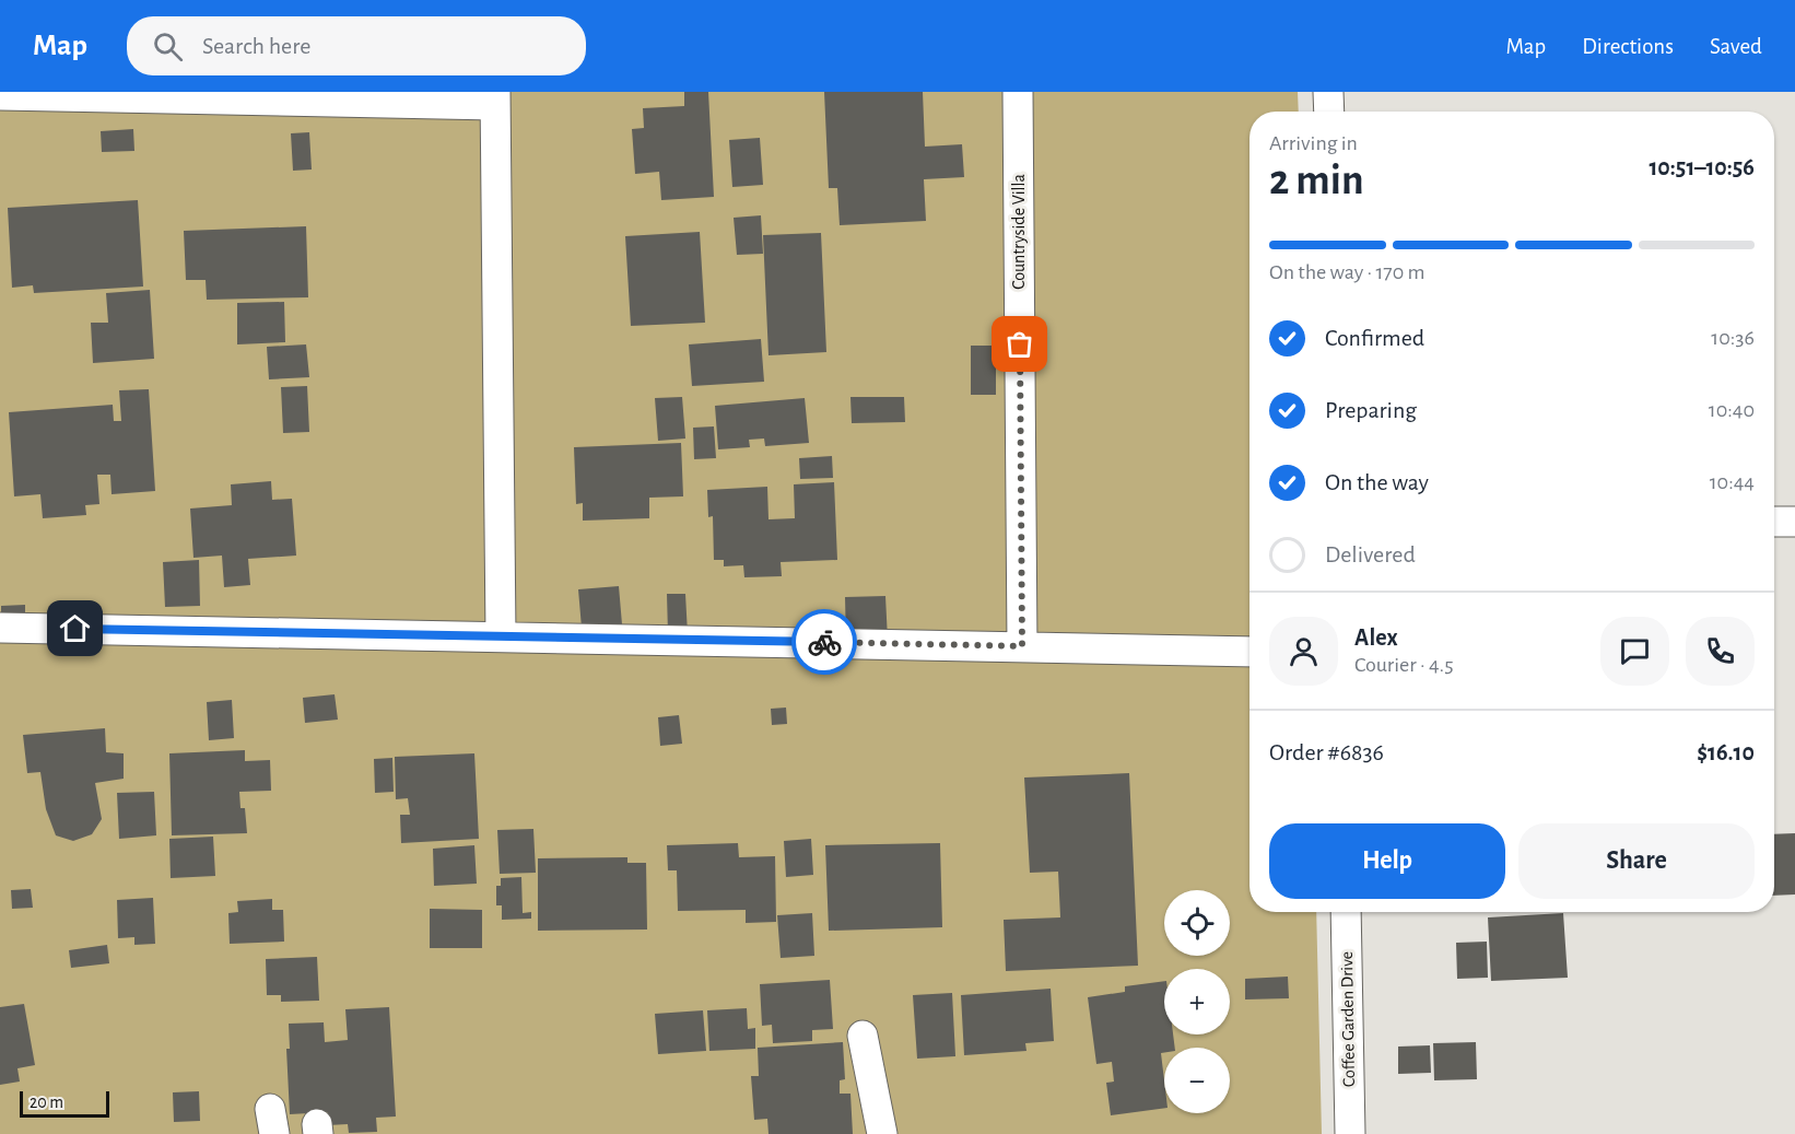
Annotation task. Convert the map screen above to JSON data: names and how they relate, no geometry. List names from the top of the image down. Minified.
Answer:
{"streets":{"street":["Countryside Villa","Coffee Garden Drive"]},"scale_bar":"20 m","page":{"header":"Map","search":"Search here","nav":["Map","Directions","Saved"],"heading":["2 min","Arriving in","10:51–10:56"],"panel":["Alex","Courier · 4.5","Order #6836","$16.10"],"bar":"On the way · 170 m","list":[["Confirmed","10:36"],["Preparing","10:40"],["On the way","10:44"],"Delivered"],"buttons":["Help","Share"],"map_buttons":["+","−"],"scale":"20 m"}}
